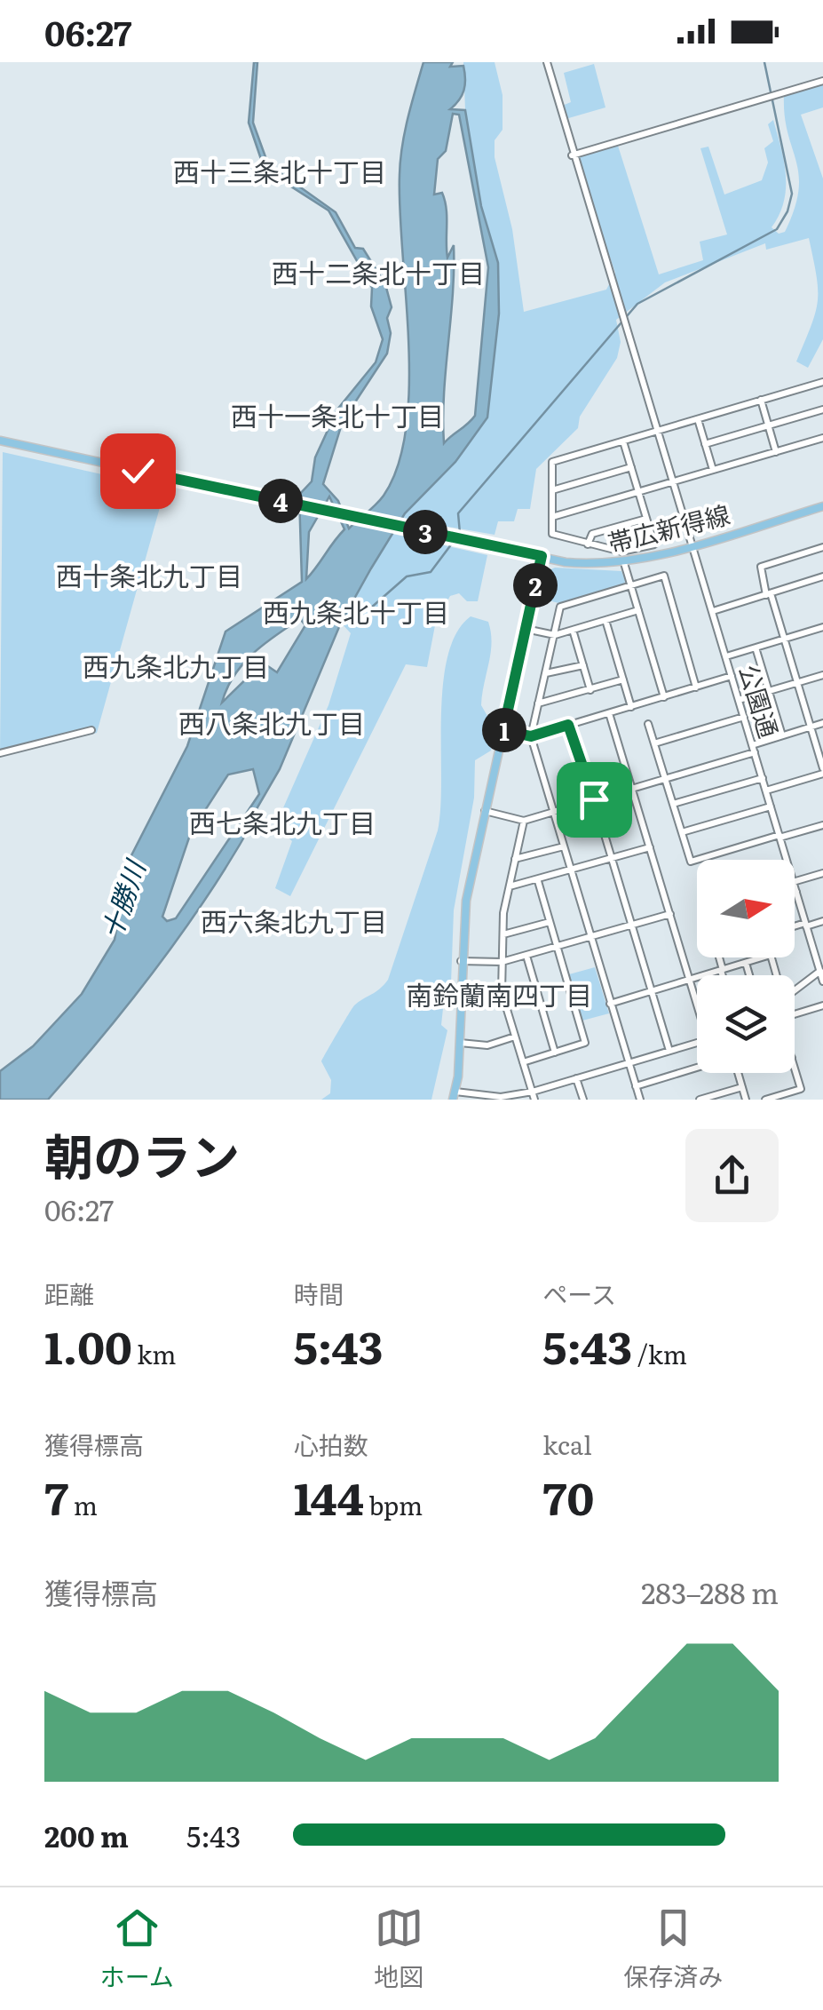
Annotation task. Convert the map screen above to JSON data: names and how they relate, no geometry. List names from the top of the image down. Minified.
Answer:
{"streets":{"main road":["帯広新得線"],"street":["公園通"]},"crossings":[["帯広新得線","公園通"]],"districts":["西十三条北十丁目","西十二条北十丁目","西十一条北十丁目","西十条北九丁目","西九条北十丁目","西九条北九丁目","西八条北九丁目","西七条北九丁目","西六条北九丁目","南鈴蘭南四丁目"],"water":["十勝川"],"north":"right","page":{"status":"06:27","pins":["4","3","2","1"],"heading":["朝のラン","06:27"],"stats":[["距離","1.00 km"],["時間","5:43"],["ペース","5:43 /km"],["獲得標高","7 m"],["心拍数","144 bpm"],["kcal","70"]],"chart":["獲得標高","283–288 m"],"list":[{"name":"200 m","note":"5:43"}],"tabs":["ホーム","地図","保存済み"]}}
